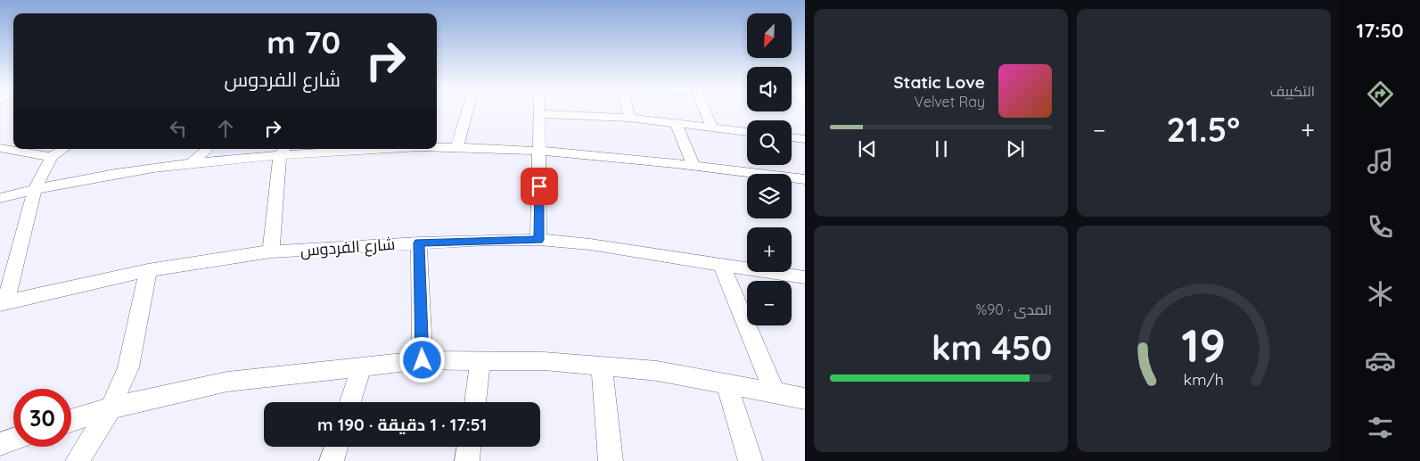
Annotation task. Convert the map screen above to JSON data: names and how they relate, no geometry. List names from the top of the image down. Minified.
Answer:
{"streets":{"street":["شارع الفردوس"]},"north":"bottom left","page":{"tabs":"17:50","tile":["التكييف",["المدى · 90%","450 km"]],"map_buttons":["+","−"],"turn":["70 m","شارع الفردوس"],"song":["Static Love","Velvet Ray"],"heat":["−","21.5°","+"],"limit":"30","trip":"17:51 · 1 دقيقة · 190 m","gauge":["19","km/h"]}}
